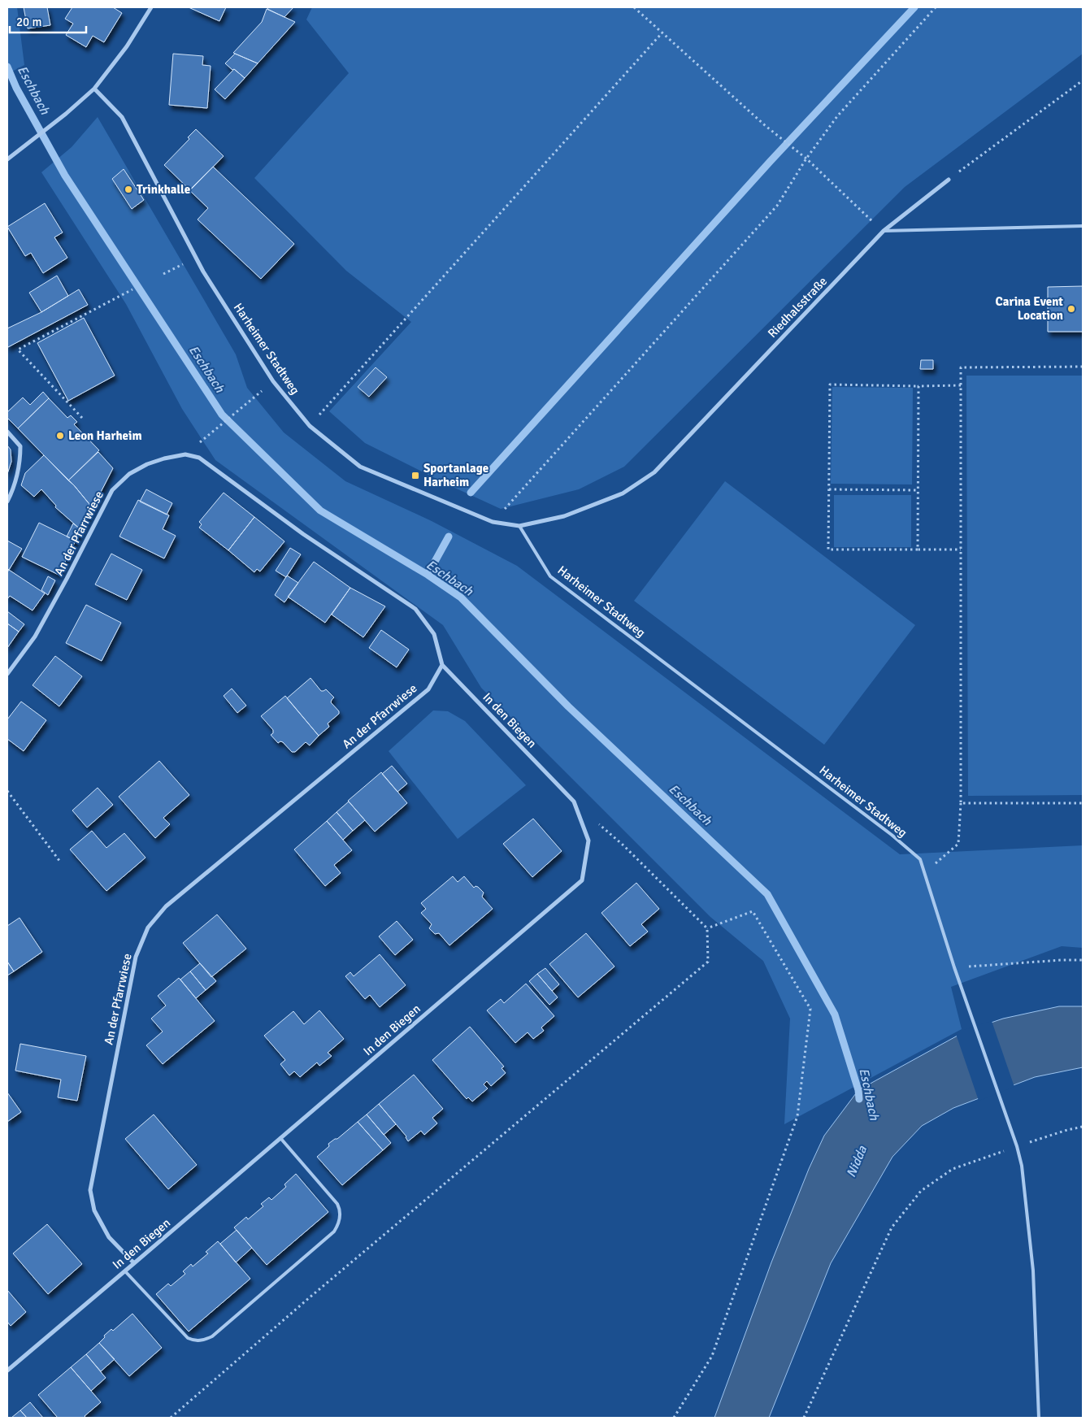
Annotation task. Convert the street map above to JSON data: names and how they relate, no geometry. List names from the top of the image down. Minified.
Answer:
{"streets":{"street":["Riedhalsstraße","Harheimer Stadtweg","An der Pfarrwiese","In den Biegen"]},"crossings":[["Riedhalsstraße","Harheimer Stadtweg"],["An der Pfarrwiese","In den Biegen"]],"water":["Eschbach","Nidda"],"places":{"other":["Trinkhalle","Carina Event Location","Leon Harheim"],"transit":["Sportanlage Harheim"]},"scale_bar":"20 m"}
